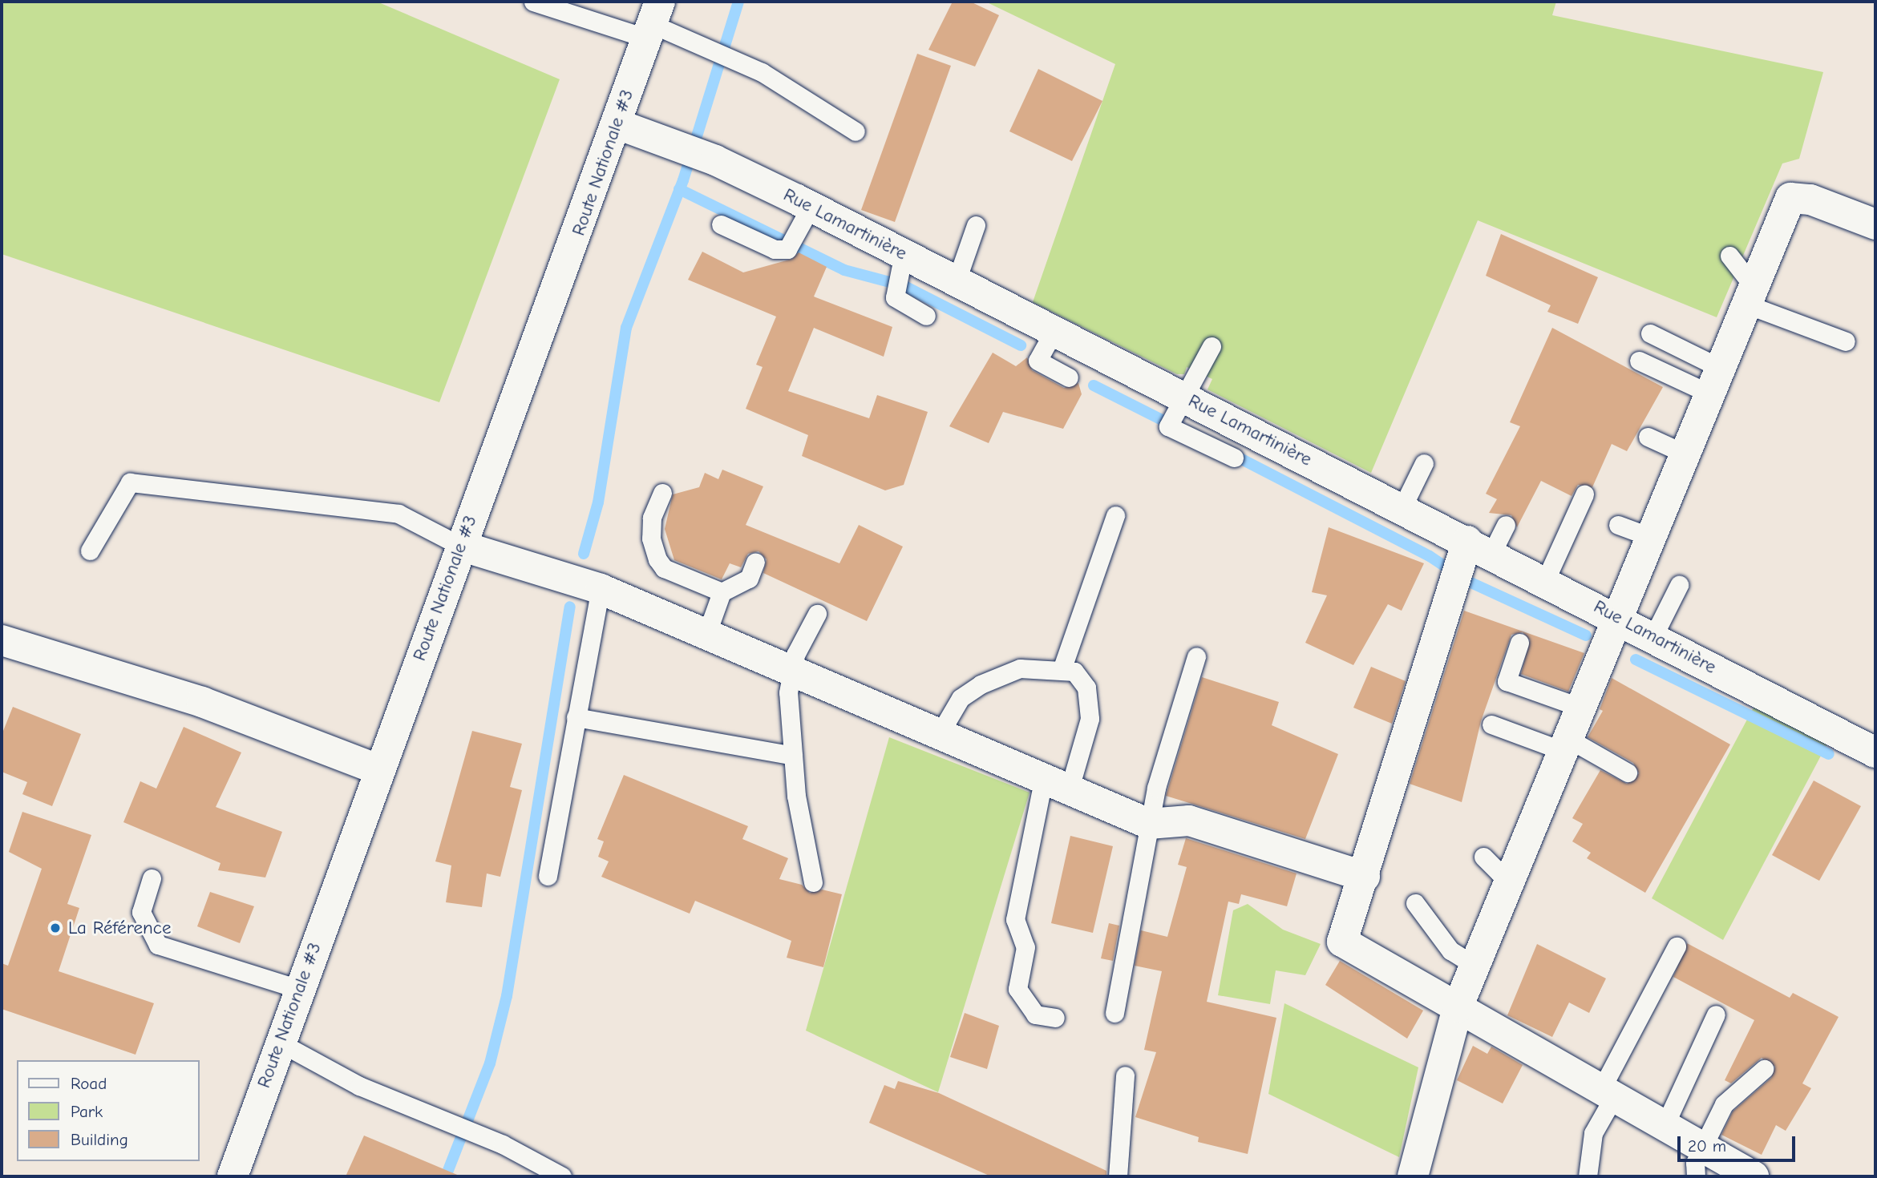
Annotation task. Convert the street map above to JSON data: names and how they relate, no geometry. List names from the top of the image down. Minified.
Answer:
{"streets":{"street":["Route Nationale #3","Rue Lamartinière"]},"crossings":[["Route Nationale #3","Rue Lamartinière"]],"places":["La Référence"],"legend":["Road","Park","Building"],"scale_bar":"20 m"}
